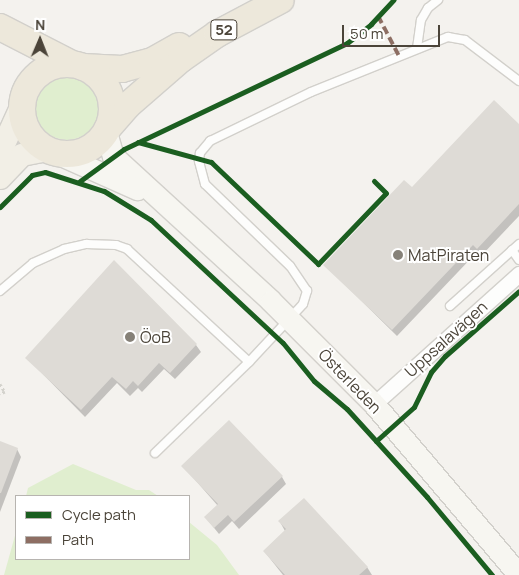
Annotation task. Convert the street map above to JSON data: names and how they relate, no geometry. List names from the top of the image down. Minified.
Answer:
{"streets":{"highway":["52"],"street":["Uppsalavägen","Österleden"]},"crossings":[["52","Österleden"],["Uppsalavägen","Österleden"]],"places":["MatPiraten","ÖoB"],"legend":["Cycle path","Path"],"scale_bar":"50 m","north":"top"}
